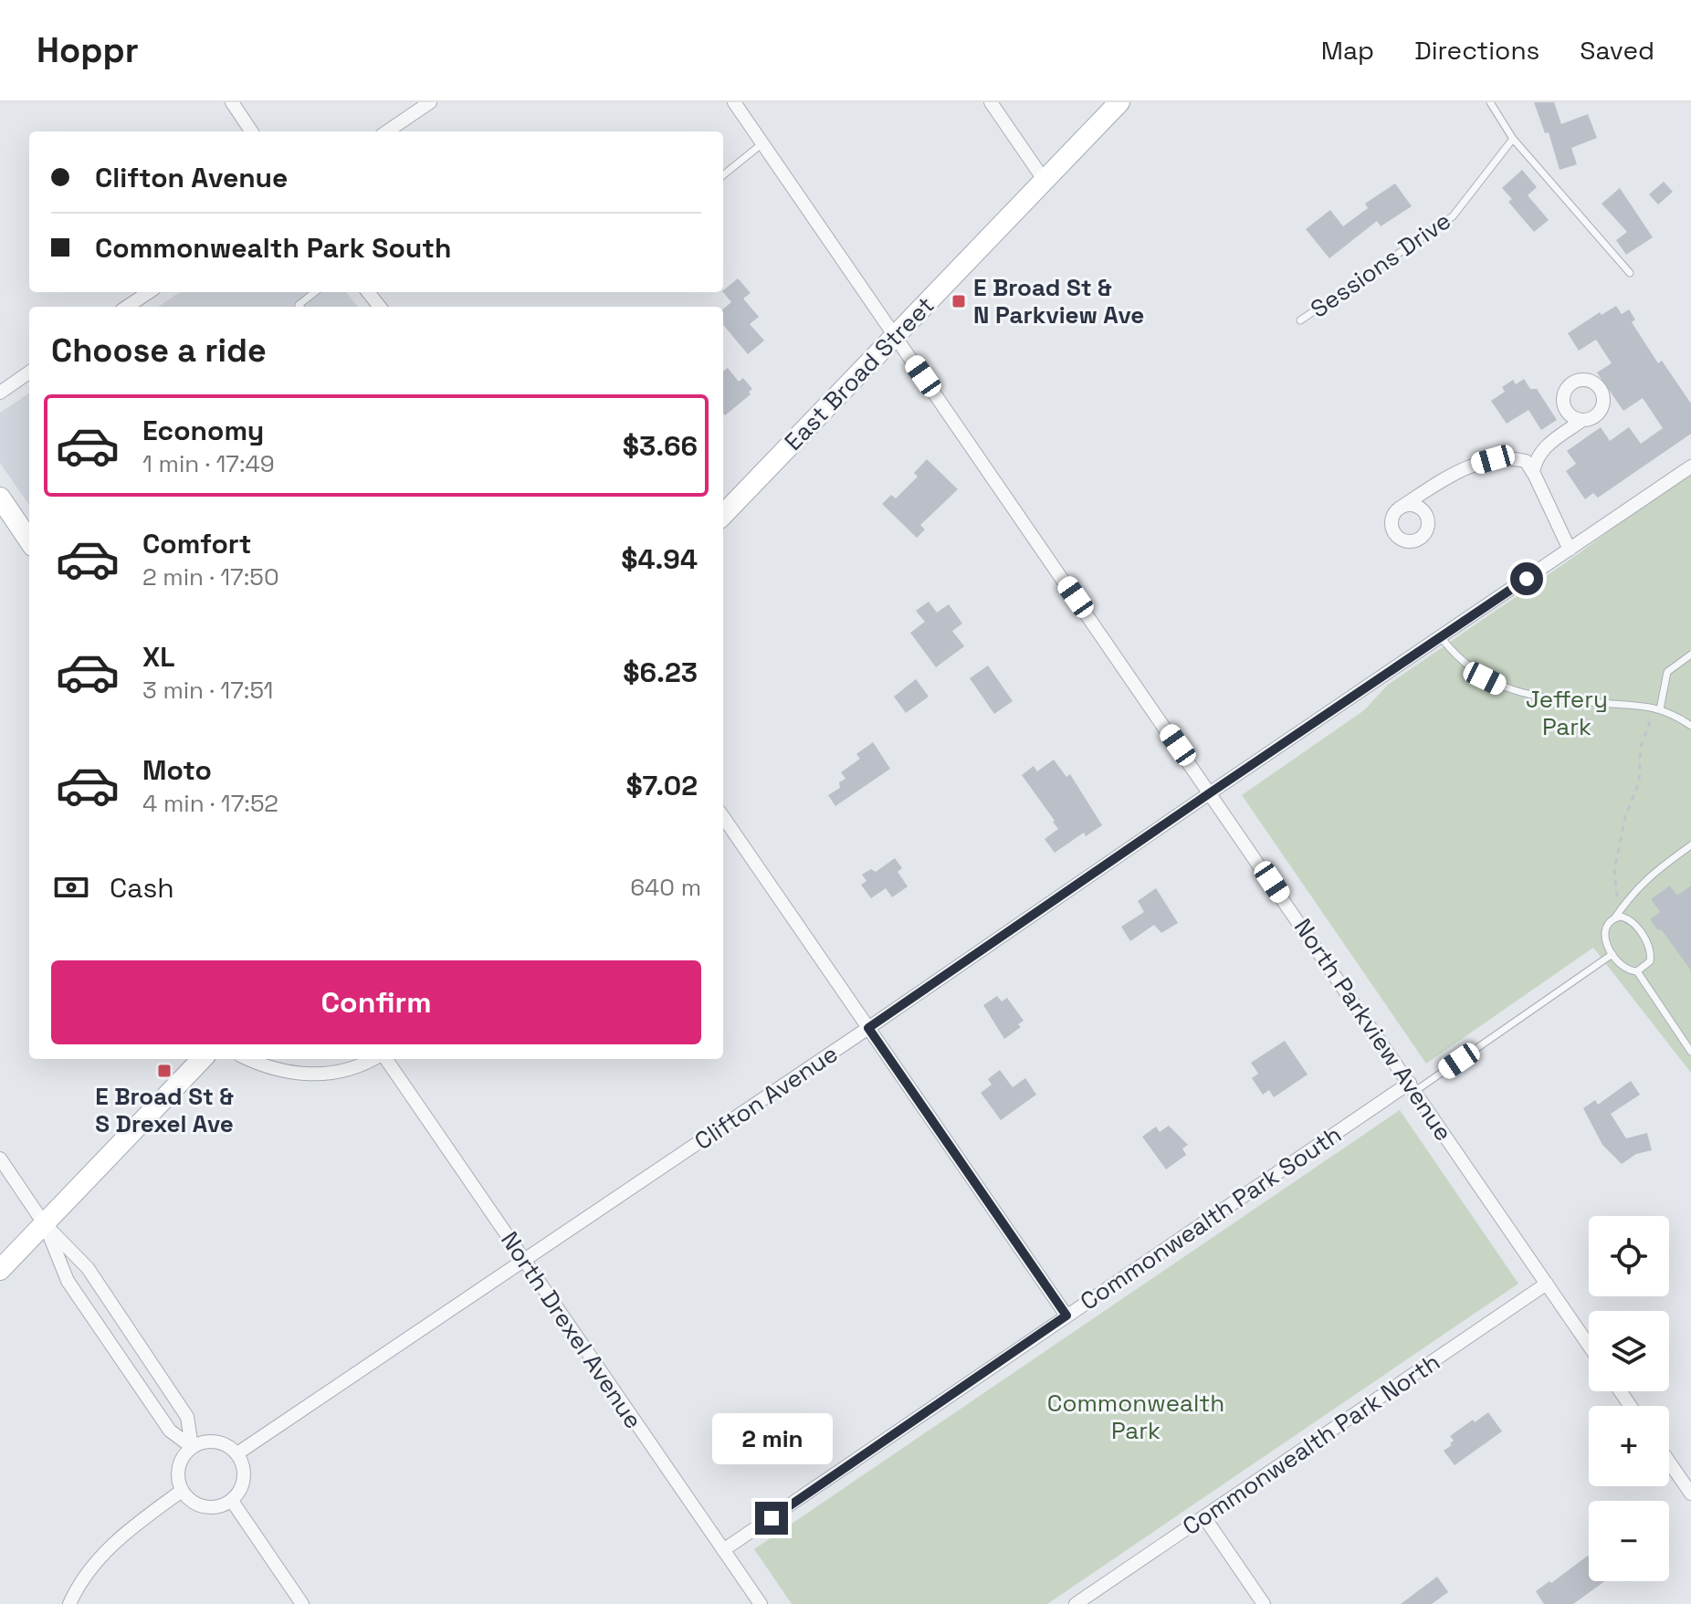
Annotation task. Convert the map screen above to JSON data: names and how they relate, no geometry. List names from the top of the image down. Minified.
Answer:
{"streets":{"main road":["East Broad Street"],"street":["North Parkview Avenue","Clifton Avenue","Commonwealth Park South","North Drexel Avenue","Commonwealth Park North"],"lane":["Sessions Drive"]},"crossings":[["East Broad Street","North Parkview Avenue"],["North Parkview Avenue","Clifton Avenue"],["North Parkview Avenue","Commonwealth Park South"],["North Parkview Avenue","Commonwealth Park North"],["Clifton Avenue","North Drexel Avenue"],["Commonwealth Park South","North Drexel Avenue"]],"parks":["Jeffery Park","Commonwealth Park"],"places":{"transit":["E Broad St & N Parkview Ave","E Broad St & S Drexel Ave"]},"page":{"header":"Hoppr","nav":["Map","Directions","Saved"],"banner":["Clifton Avenue","Commonwealth Park South"],"heading":"Choose a ride","list":[{"name":"Economy","note":"1 min · 17:49","value":"$3.66"},{"name":"Comfort","note":"2 min · 17:50","value":"$4.94"},{"name":"XL","note":"3 min · 17:51","value":"$6.23"},{"name":"Moto","note":"4 min · 17:52","value":"$7.02"}],"pay":["Cash","640 m"],"buttons":"Confirm","map_buttons":["+","−"],"bubble":"2 min"}}
